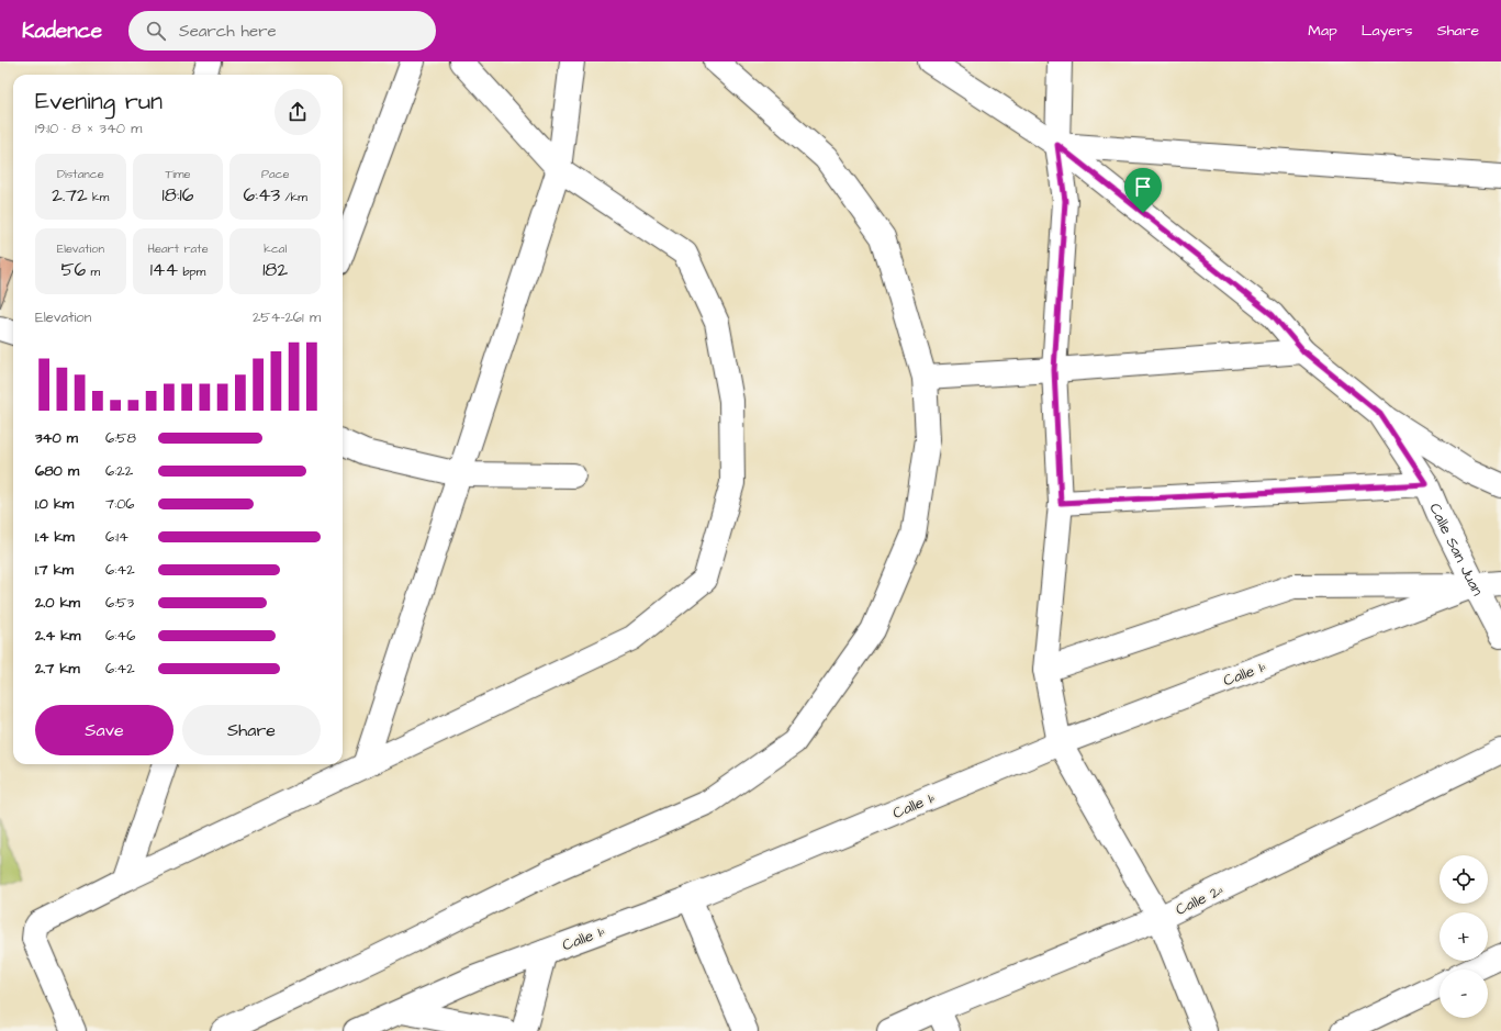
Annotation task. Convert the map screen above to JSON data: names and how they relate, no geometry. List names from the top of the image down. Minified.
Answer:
{"streets":{"street":["Calle San Juan","Calle 1ª","Calle 2ª"]},"crossings":[["Calle San Juan","Calle 1ª"]],"page":{"header":"Kadence","search":"Search here","nav":["Map","Layers","Share"],"heading":["Evening run","19:10 · 8 × 340 m"],"stats":[["Distance","2.72 km"],["Time","18:16"],["Pace","6:43 /km"],["Elevation","56 m"],["Heart rate","144 bpm"],["kcal","182"]],"chart":["Elevation","254–261 m"],"list":[{"name":"340 m","note":"6:58"},{"name":"680 m","note":"6:22"},{"name":"1.0 km","note":"7:06"},{"name":"1.4 km","note":"6:14"},{"name":"1.7 km","note":"6:42"},{"name":"2.0 km","note":"6:53"},{"name":"2.4 km","note":"6:46"},{"name":"2.7 km","note":"6:42"}],"buttons":["Save","Share"],"map_buttons":["+","−"]}}
